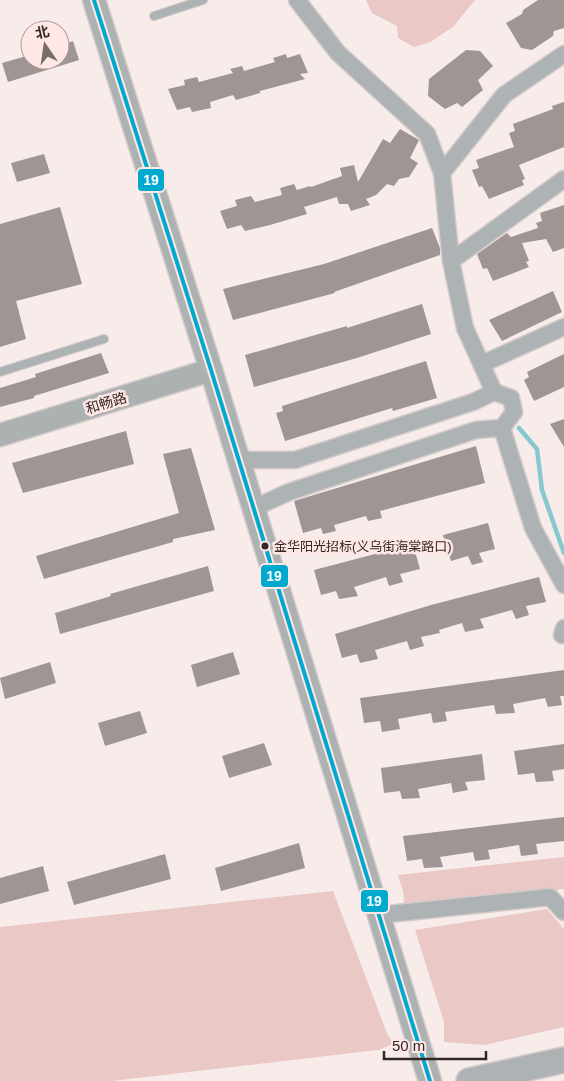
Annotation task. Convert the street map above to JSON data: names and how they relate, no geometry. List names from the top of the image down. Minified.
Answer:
{"streets":{"street":["和畅路"]},"places":["金华阳光招标(义乌街海棠路口)"],"lines":["transit line 19"],"scale_bar":"50 m","north":"top"}
